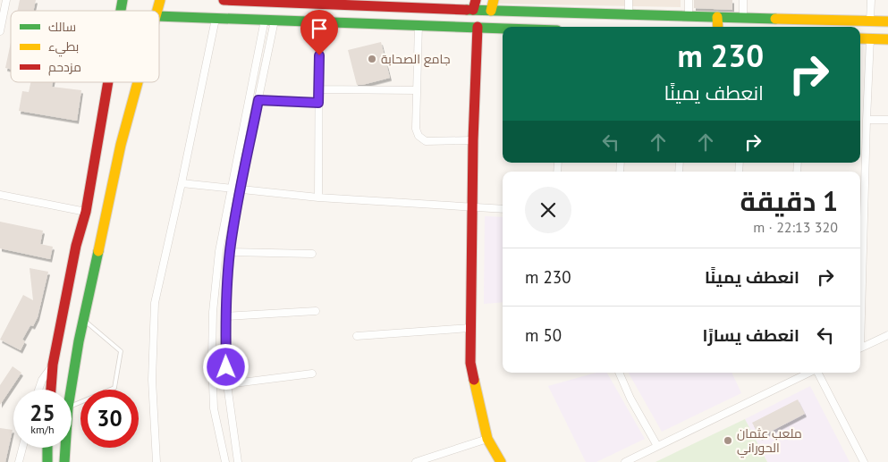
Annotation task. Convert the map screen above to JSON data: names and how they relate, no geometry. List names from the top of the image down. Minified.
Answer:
{"places":["جامع الصحابة","ملعب عثمان الحوراني"],"legend":["سالك","بطيء","مزدحم"],"page":{"turn":["230 m","انعطف يمينًا"],"heading":["1 دقيقة","320 m · 22:13"],"list":[{"name":"انعطف يمينًا","value":"230 m"},{"name":"انعطف يسارًا","value":"50 m"}],"speed":"25 km/h","limit":"30"}}
